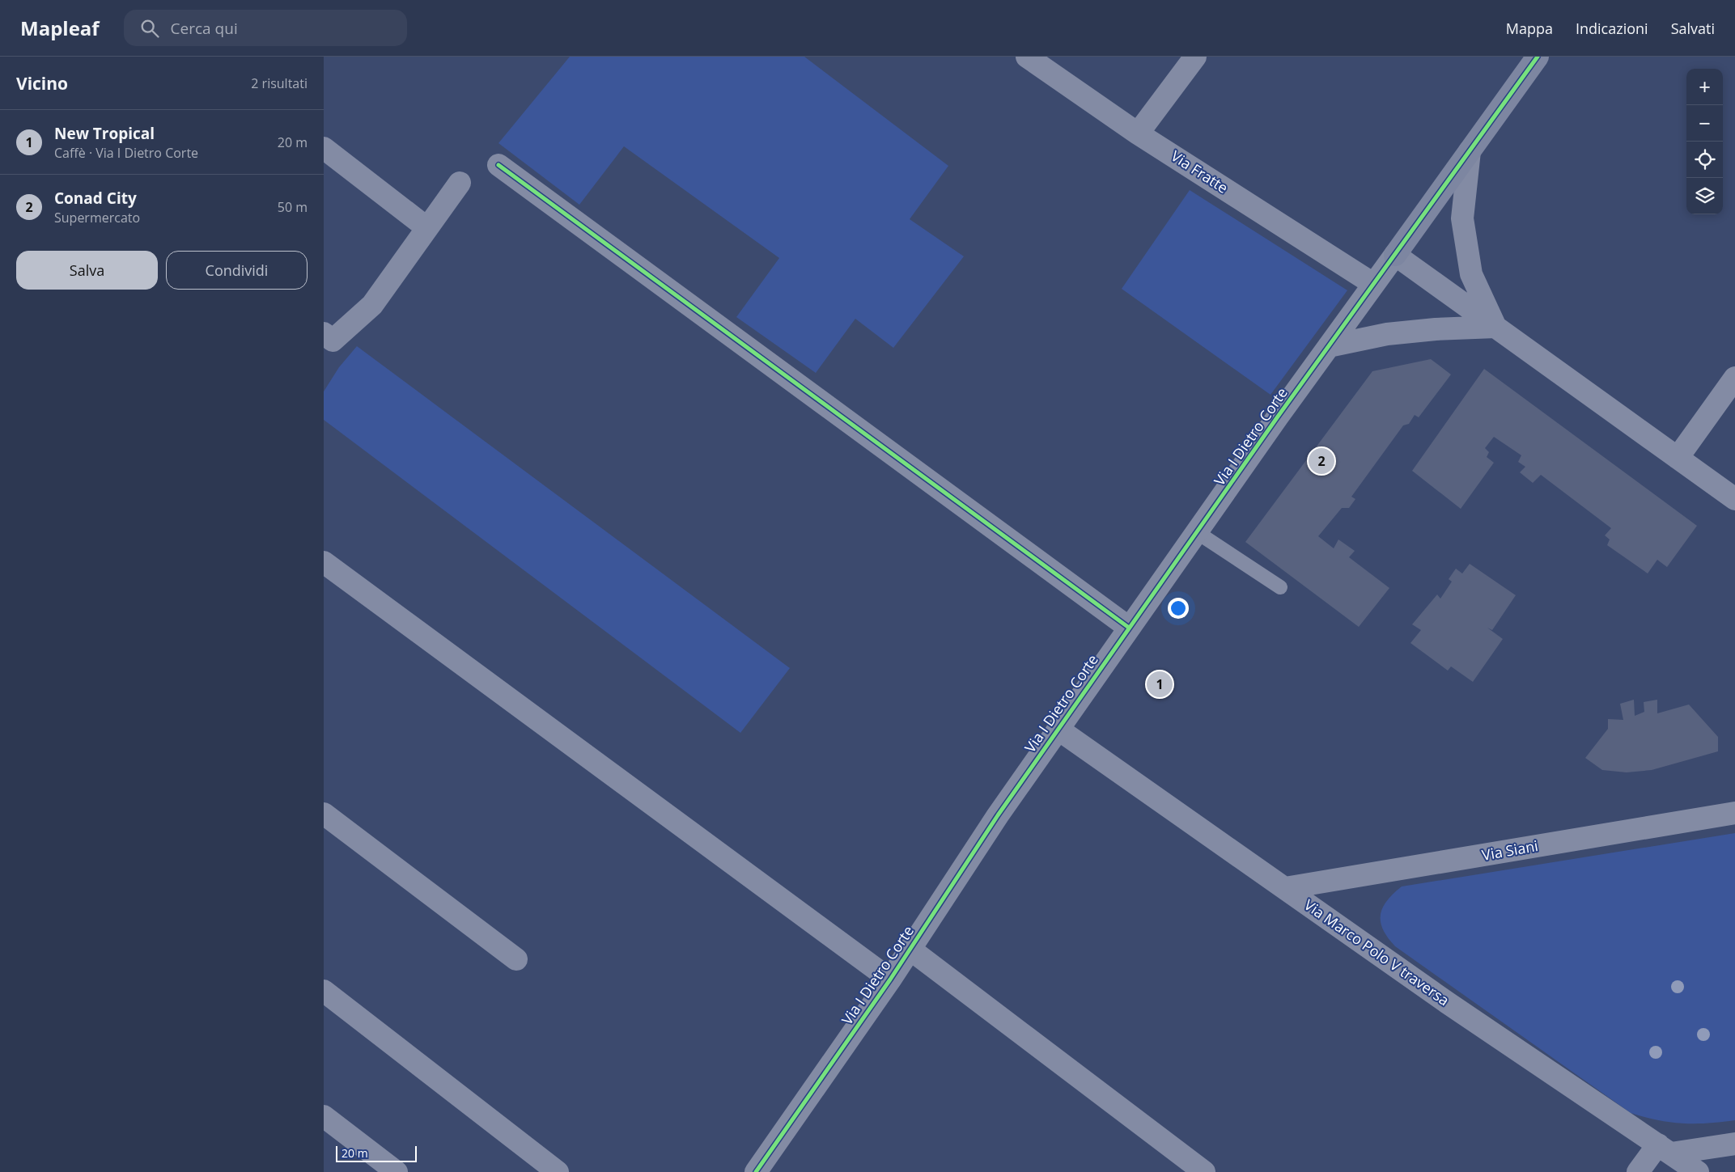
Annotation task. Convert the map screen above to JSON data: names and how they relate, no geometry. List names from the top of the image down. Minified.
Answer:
{"streets":{"street":["Via Fratte","Via I Dietro Corte","Via Siani","Via Marco Polo V traversa"]},"crossings":[["Via Fratte","Via I Dietro Corte"],["Via I Dietro Corte","Via Marco Polo V traversa"],["Via Siani","Via Marco Polo V traversa"]],"scale_bar":"20 m","page":{"header":"Mapleaf","search":"Cerca qui","nav":["Mappa","Indicazioni","Salvati"],"heading":["Vicino","2 risultati"],"map_buttons":["+","−"],"list":[{"mark":"1","name":"New Tropical","note":"Caffè · Via I Dietro Corte","value":"20 m"},{"mark":"2","name":"Conad City","note":"Supermercato","value":"50 m"}],"buttons":["Salva","Condividi"],"pins":["2","1"],"scale":"20 m"}}
